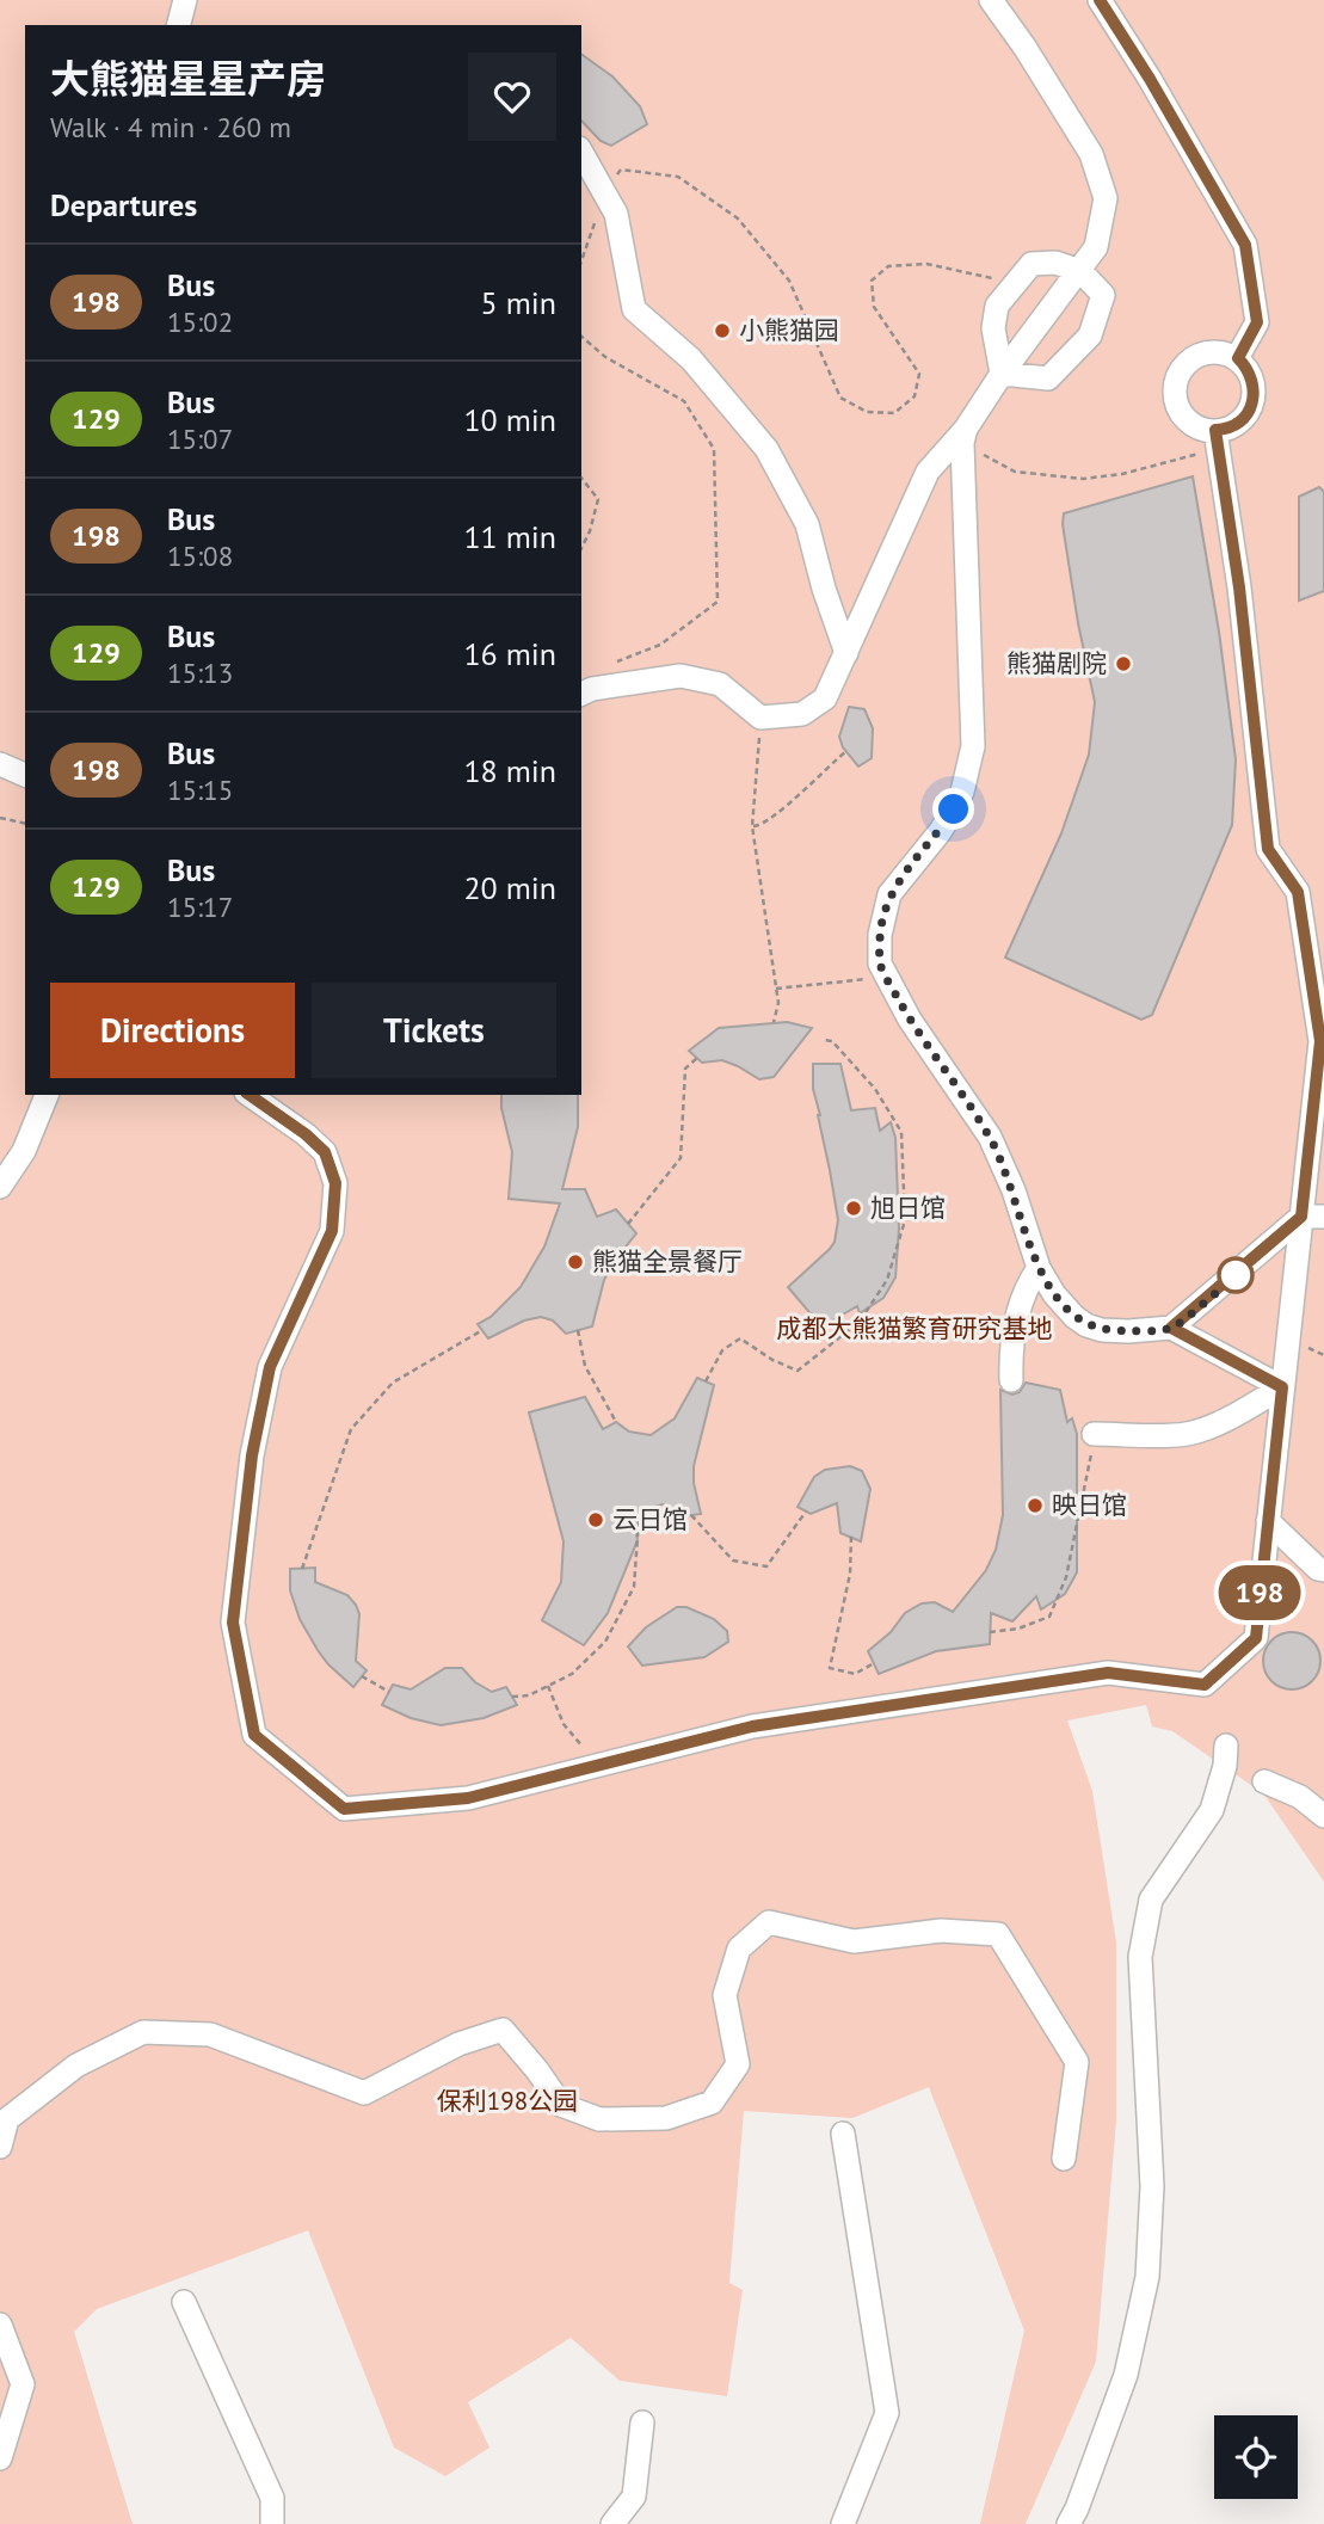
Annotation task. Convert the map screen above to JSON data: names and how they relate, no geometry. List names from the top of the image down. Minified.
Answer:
{"parks":["成都大熊猫繁育研究基地","保利198公园"],"places":["小熊猫园","熊猫剧院","旭日馆","熊猫全景餐厅","映日馆","云日馆"],"lines":["bus line 198"],"page":{"on_map":"198","heading":[["大熊猫星星产房","Walk · 4 min · 260 m"],"Departures"],"list":[{"mark":"198","name":"Bus","note":"15:02","value":"5 min"},{"mark":"129","name":"Bus","note":"15:07","value":"10 min"},{"mark":"198","name":"Bus","note":"15:08","value":"11 min"},{"mark":"129","name":"Bus","note":"15:13","value":"16 min"},{"mark":"198","name":"Bus","note":"15:15","value":"18 min"},{"mark":"129","name":"Bus","note":"15:17","value":"20 min"}],"buttons":["Directions","Tickets"]}}
